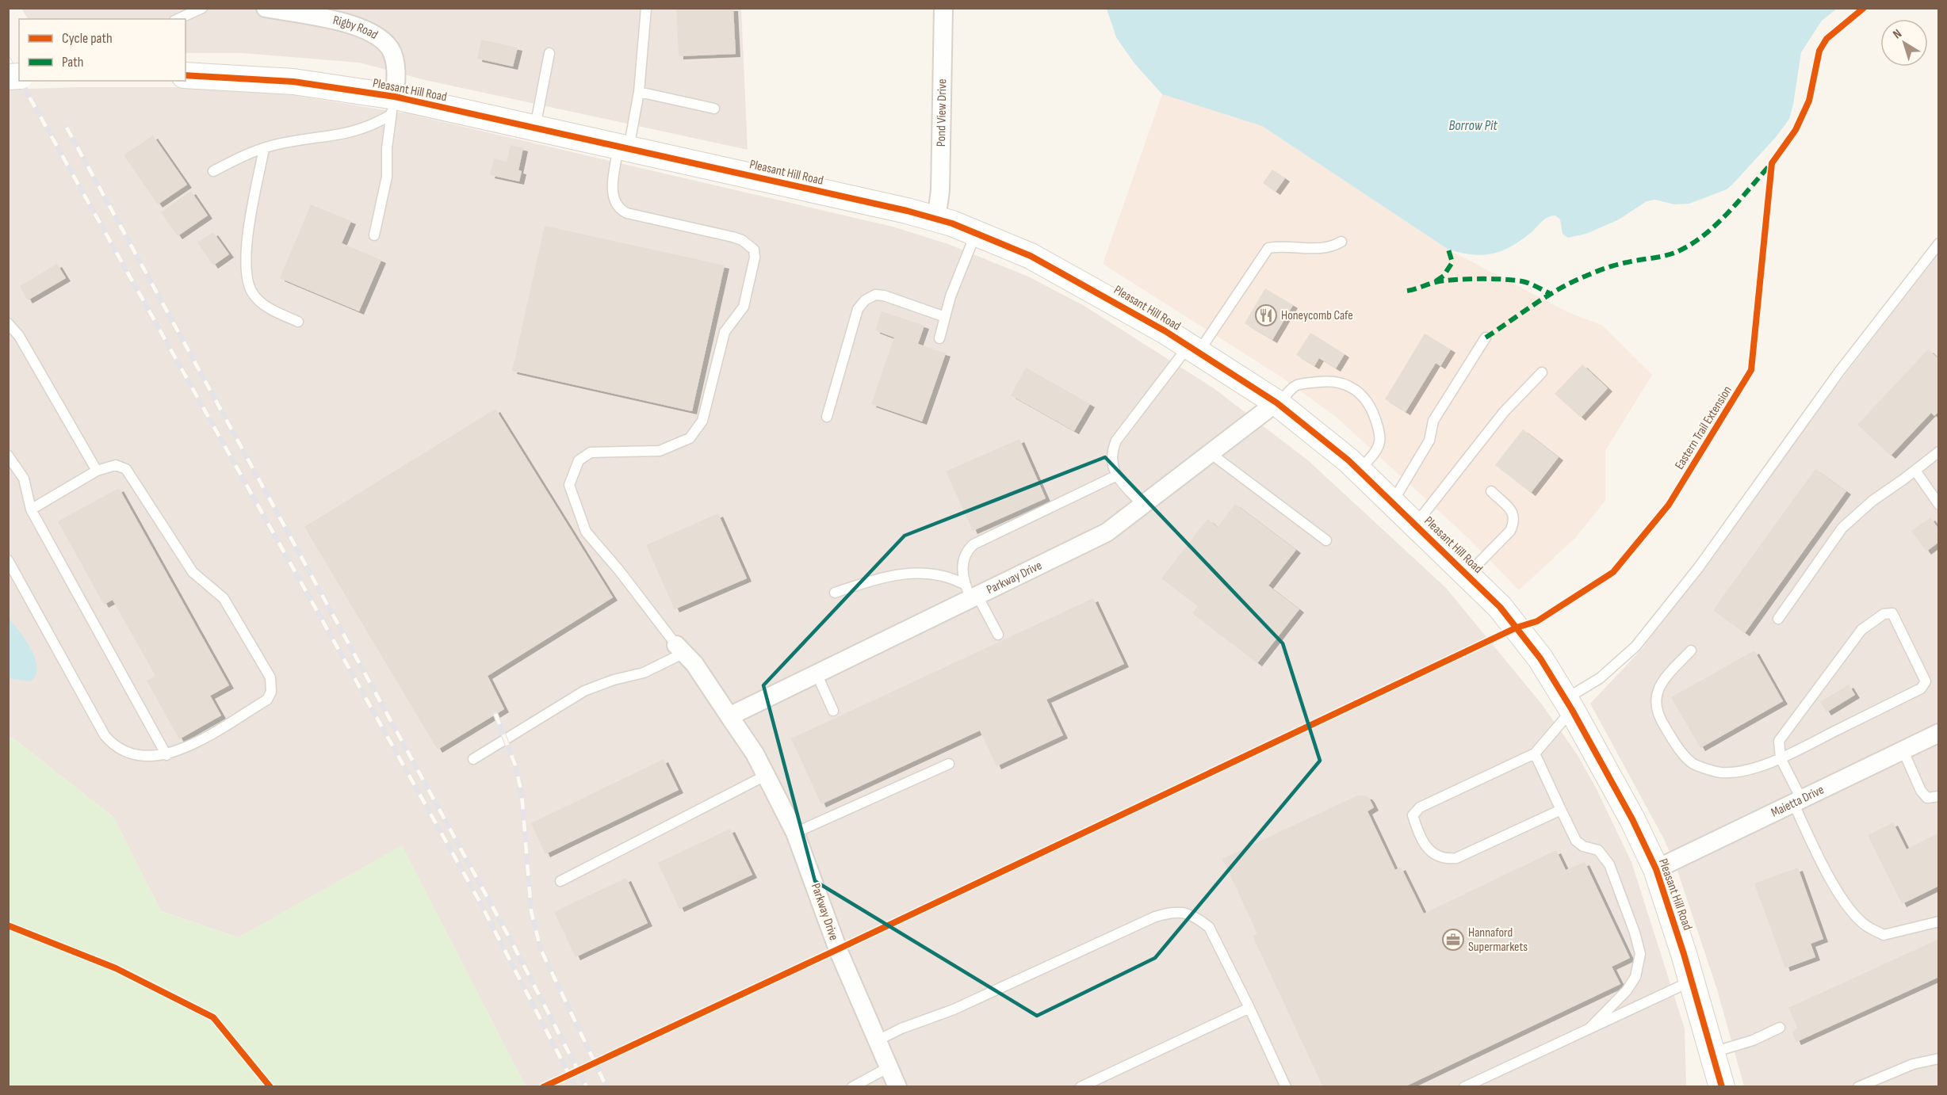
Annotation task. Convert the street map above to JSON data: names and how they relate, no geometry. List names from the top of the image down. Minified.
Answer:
{"streets":{"street":["Rigby Road","Pleasant Hill Road","Pond View Drive","Parkway Drive","Maietta Drive"],"cycle path":["Eastern Trail Extension"]},"crossings":[["Rigby Road","Pleasant Hill Road"],["Pleasant Hill Road","Pond View Drive"],["Pleasant Hill Road","Parkway Drive"],["Pleasant Hill Road","Maietta Drive"]],"water":["Borrow Pit"],"places":{"restaurant":["Honeycomb Cafe"],"office":["Hannaford Supermarkets"]},"legend":["Cycle path","Path"],"north":"top left"}
